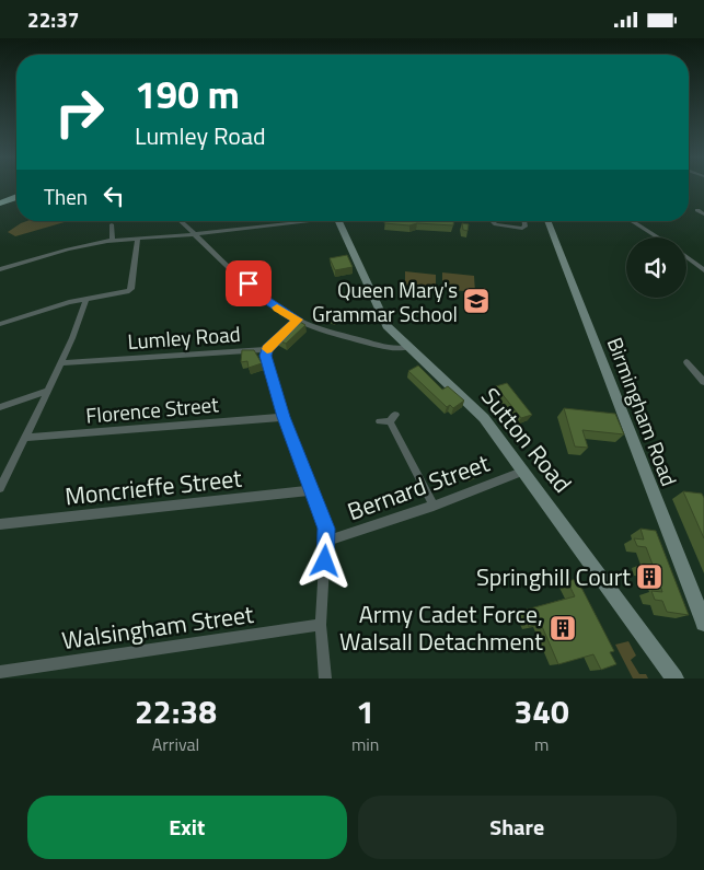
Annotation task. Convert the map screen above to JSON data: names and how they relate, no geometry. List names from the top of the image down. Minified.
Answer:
{"streets":{"street":["Lumley Road","Florence Street","Birmingham Road","Sutton Road","Moncrieffe Street","Bernard Street","Walsingham Street"]},"crossings":[["Sutton Road","Bernard Street"]],"places":{"school or university":["Queen Mary's Grammar School"],"building":["Springhill Court","Army Cadet Force, Walsall Detachment"]},"page":{"status":"22:37","turn":["190 m","Lumley Road"],"then":"Then","eta":["22:38","Arrival","1","min","340","m"],"buttons":["Exit","Share"]}}
